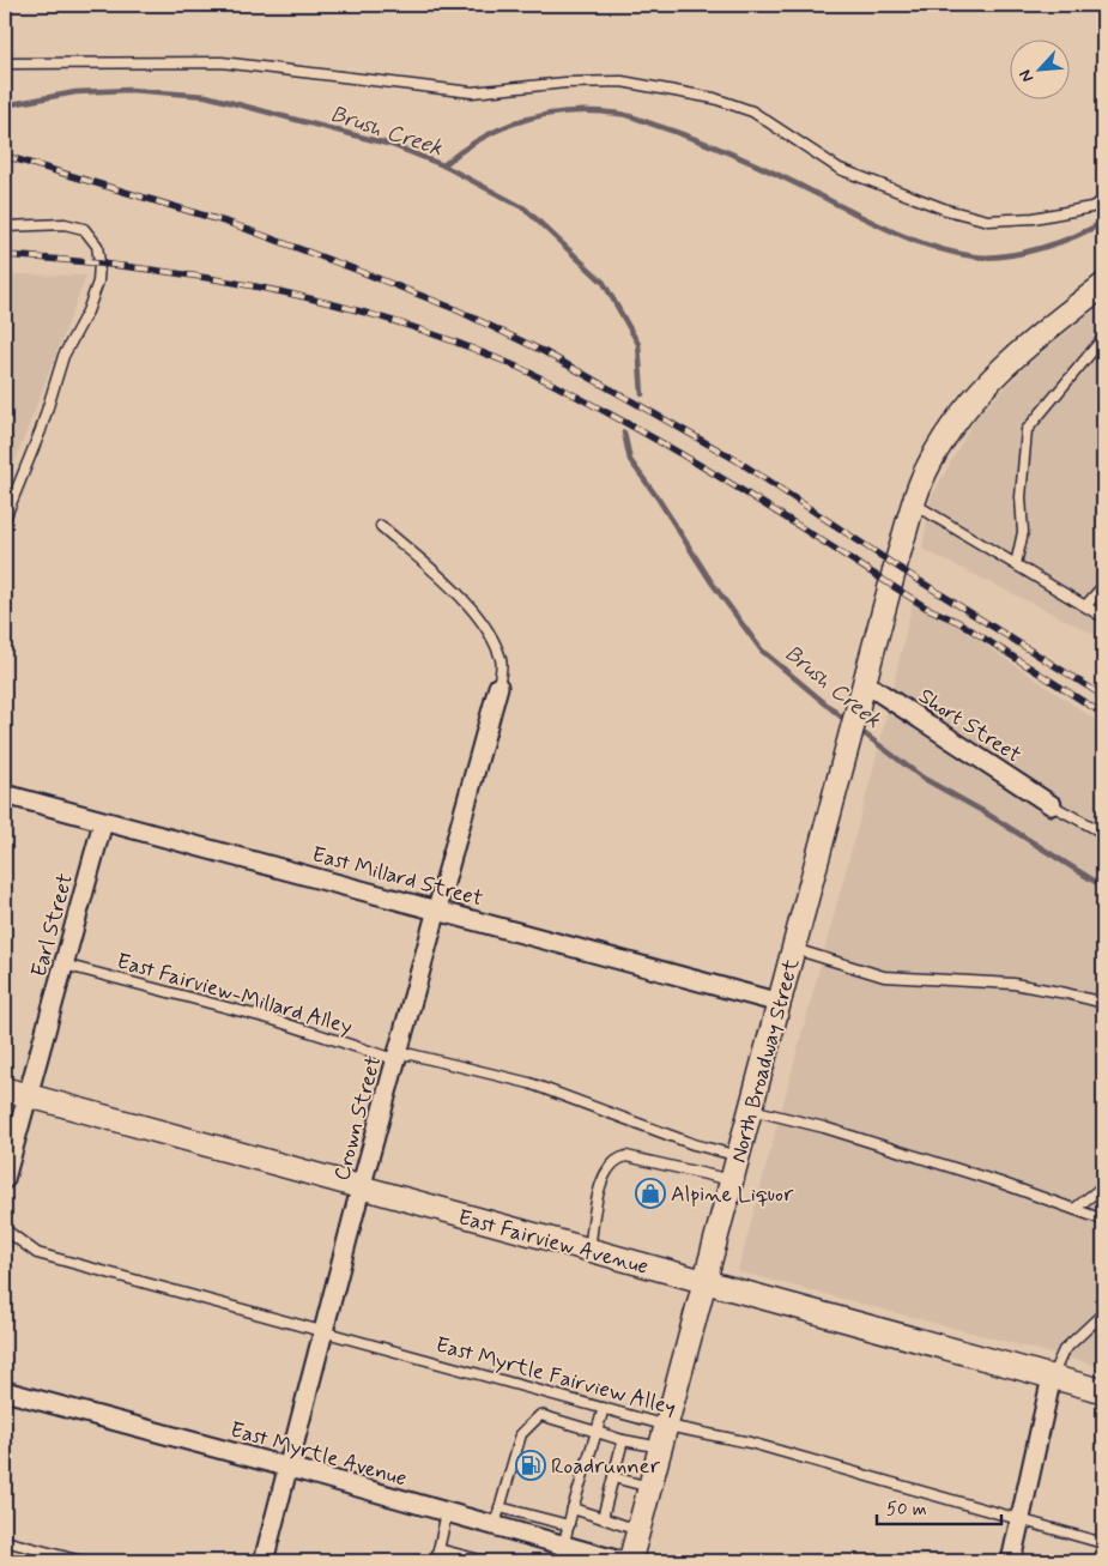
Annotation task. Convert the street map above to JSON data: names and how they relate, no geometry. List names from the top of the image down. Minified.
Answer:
{"streets":{"street":["Short Street","East Millard Street","Earl Street","North Broadway Street","Crown Street","East Fairview Avenue","East Myrtle Avenue"],"lane":["East Fairview-Millard Alley","East Myrtle Fairview Alley"]},"crossings":[["Short Street","North Broadway Street"],["East Millard Street","Earl Street"],["East Millard Street","North Broadway Street"],["East Millard Street","Crown Street"],["Earl Street","East Fairview-Millard Alley"],["Earl Street","East Fairview Avenue"],["East Fairview-Millard Alley","North Broadway Street"],["East Fairview-Millard Alley","Crown Street"],["North Broadway Street","East Fairview Avenue"],["North Broadway Street","East Myrtle Fairview Alley"],["Crown Street","East Fairview Avenue"],["Crown Street","East Myrtle Fairview Alley"],["Crown Street","East Myrtle Avenue"]],"water":["Brush Creek"],"places":{"shop":["Alpine Liquor"],"fuel station":["Roadrunner"]},"scale_bar":"50 m","north":"bottom left"}
